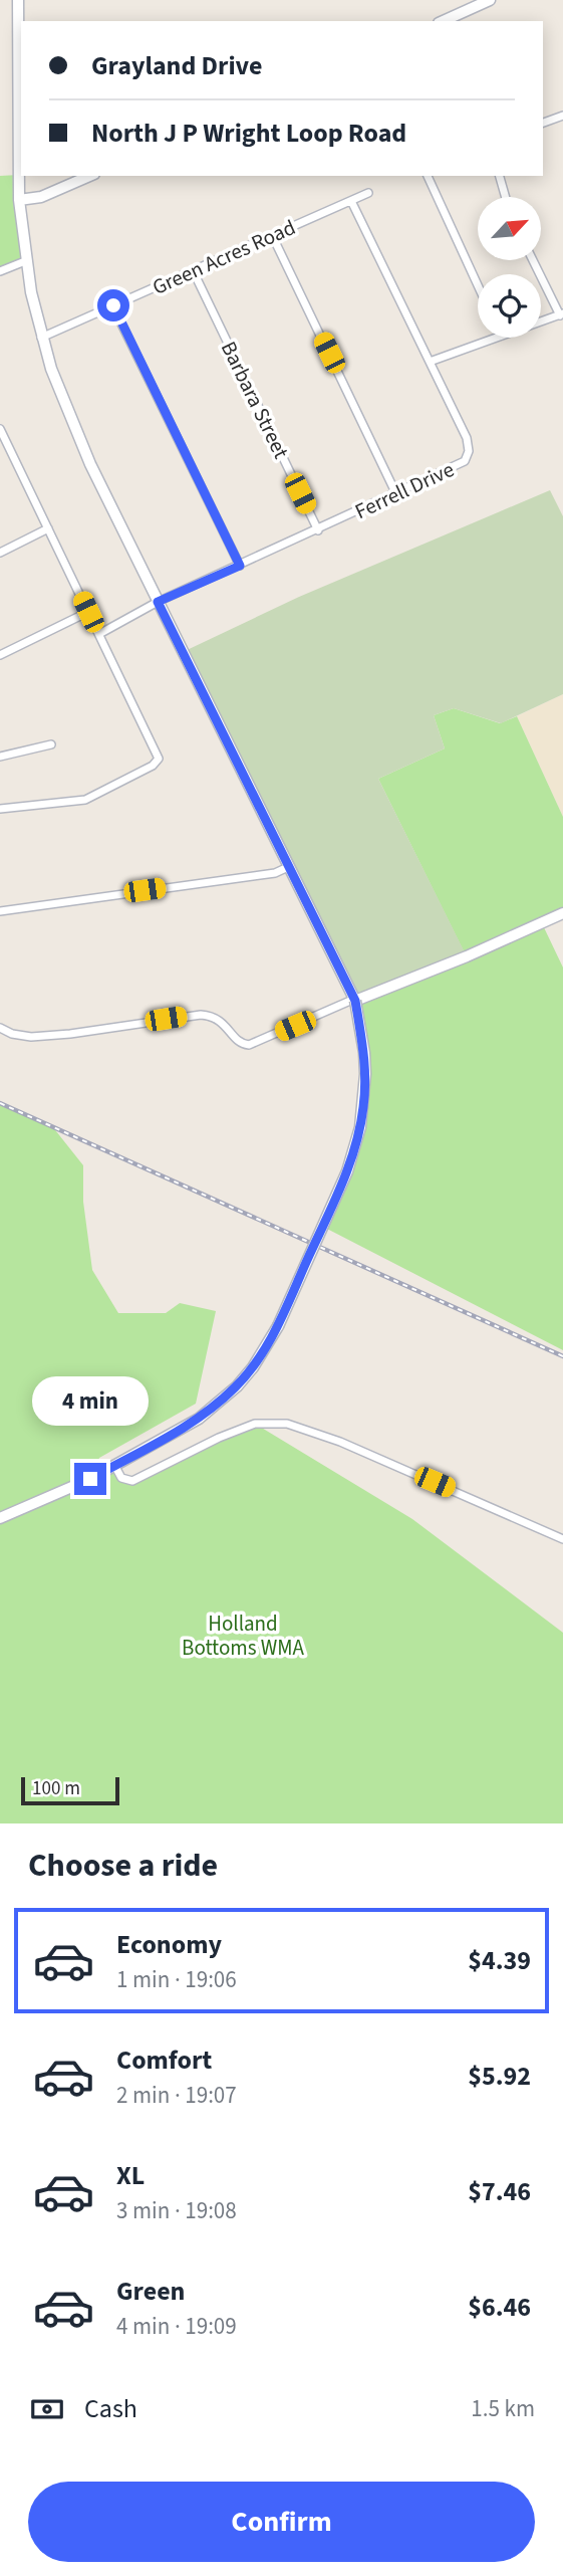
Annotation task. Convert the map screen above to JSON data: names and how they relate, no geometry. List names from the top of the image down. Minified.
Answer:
{"streets":{"street":["Green Acres Road","Barbara Street","Ferrell Drive"]},"crossings":[["Green Acres Road","Barbara Street"],["Green Acres Road","Ferrell Drive"],["Barbara Street","Ferrell Drive"]],"parks":["Holland Bottoms WMA"],"scale_bar":"100 m","north":"top right","page":{"banner":["Grayland Drive","North J P Wright Loop Road"],"bubble":"4 min","scale":"100 m","heading":"Choose a ride","list":[{"name":"Economy","note":"1 min · 19:06","value":"$4.39"},{"name":"Comfort","note":"2 min · 19:07","value":"$5.92"},{"name":"XL","note":"3 min · 19:08","value":"$7.46"},{"name":"Green","note":"4 min · 19:09","value":"$6.46"}],"pay":["Cash","1.5 km"],"buttons":"Confirm"}}
